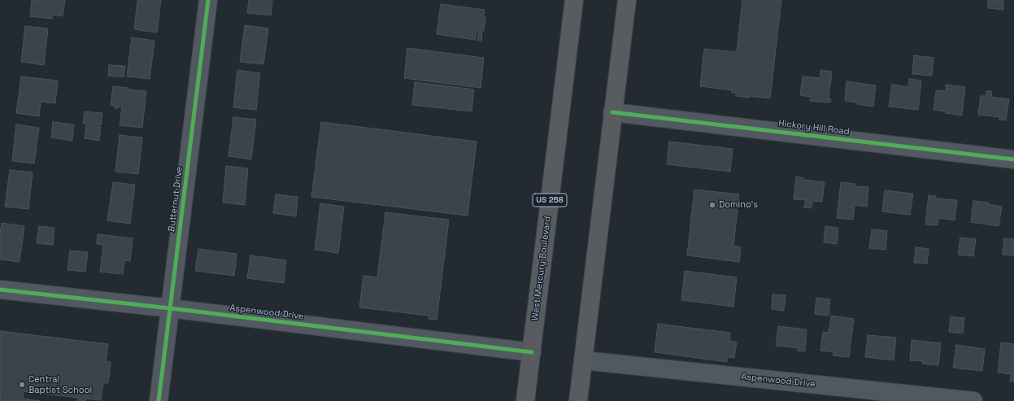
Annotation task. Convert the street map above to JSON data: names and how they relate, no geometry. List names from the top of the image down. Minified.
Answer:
{"streets":{"highway":["US 258","West Mercury Boulevard"],"street":["Hickory Hill Road","Butternut Drive","Aspenwood Drive"]},"crossings":[["Butternut Drive","Aspenwood Drive"],["West Mercury Boulevard","Aspenwood Drive"]],"places":["Domino's","Central Baptist School"]}
